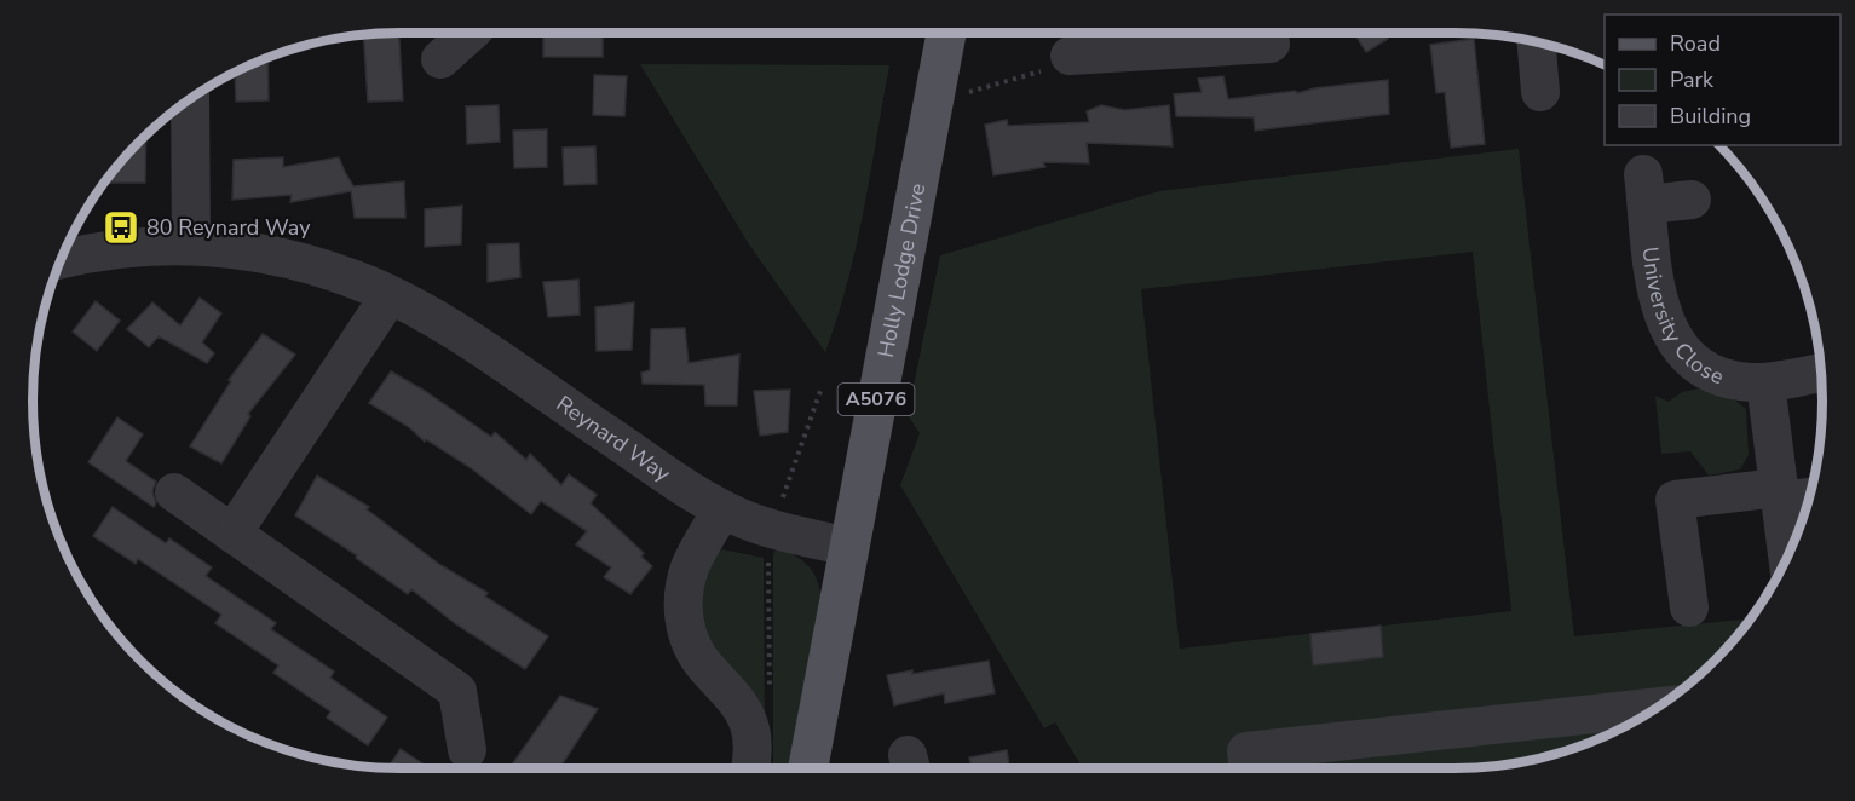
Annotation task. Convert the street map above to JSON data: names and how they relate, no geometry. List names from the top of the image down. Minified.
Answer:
{"streets":{"main road":["Holly Lodge Drive","A5076"],"street":["University Close","Reynard Way"]},"crossings":[["Holly Lodge Drive","Reynard Way"]],"places":{"bus stop":["80 Reynard Way"]},"legend":["Road","Park","Building"]}
